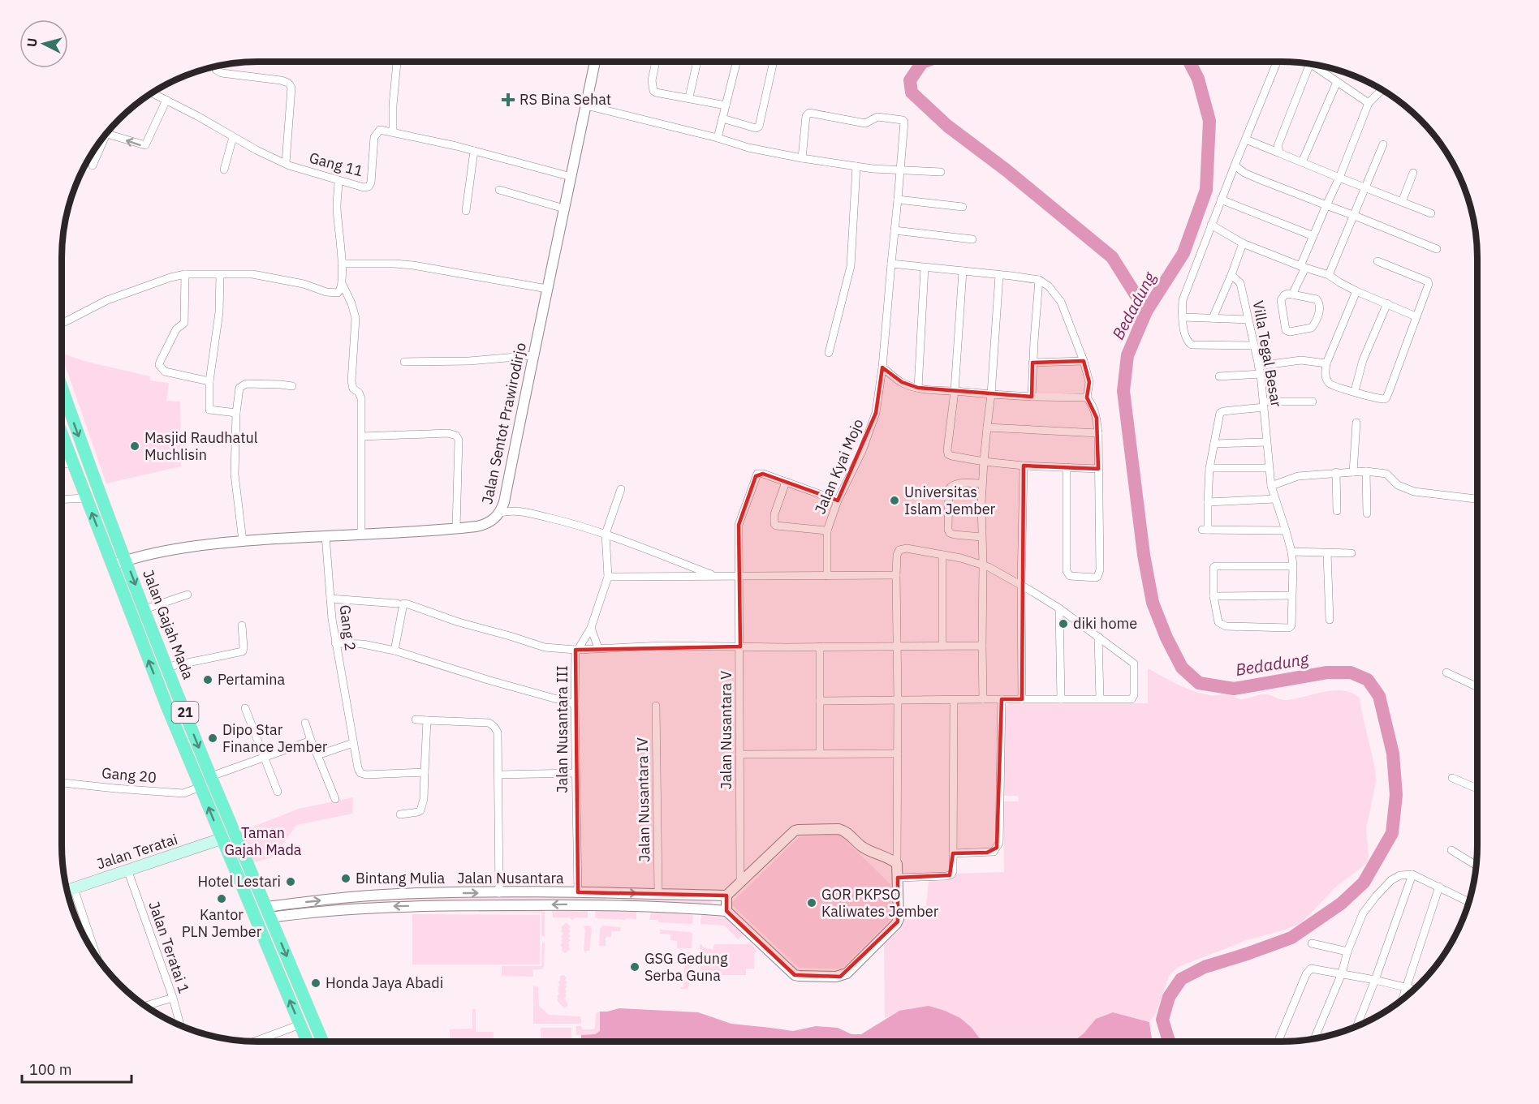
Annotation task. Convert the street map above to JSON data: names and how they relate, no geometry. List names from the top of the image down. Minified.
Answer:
{"streets":{"highway":["Jalan Gajah Mada","21"],"main road":["Jalan Teratai"],"street":["Gang 11","Villa Tegal Besar","Jalan Sentot Prawirodirjo","Jalan Kyai Mojo","Gang 2","Jalan Nusantara III","Jalan Nusantara V","Gang 20","Jalan Nusantara IV","Jalan Nusantara","Jalan Teratai 1"]},"crossings":[["Jalan Sentot Prawirodirjo","Jalan Gajah Mada"],["Jalan Sentot Prawirodirjo","Gang 2"],["Jalan Sentot Prawirodirjo","21"],["Jalan Gajah Mada","Jalan Nusantara"],["21","Gang 20"],["21","Jalan Teratai"],["Jalan Nusantara III","Jalan Nusantara"],["Jalan Nusantara V","Jalan Nusantara"],["Jalan Nusantara IV","Jalan Nusantara"],["Jalan Teratai","Jalan Teratai 1"]],"water":["Bedadung"],"parks":["Taman Gajah Mada"],"places":{"health":["RS Bina Sehat"],"other":["Masjid Raudhatul Muchlisin","Universitas Islam Jember","diki home","Pertamina","Dipo Star Finance Jember","Bintang Mulia","Hotel Lestari","Kantor PLN Jember","GOR PKPSO Kaliwates Jember","GSG Gedung Serba Guna","Honda Jaya Abadi"]},"scale_bar":"100 m","north":"left"}
